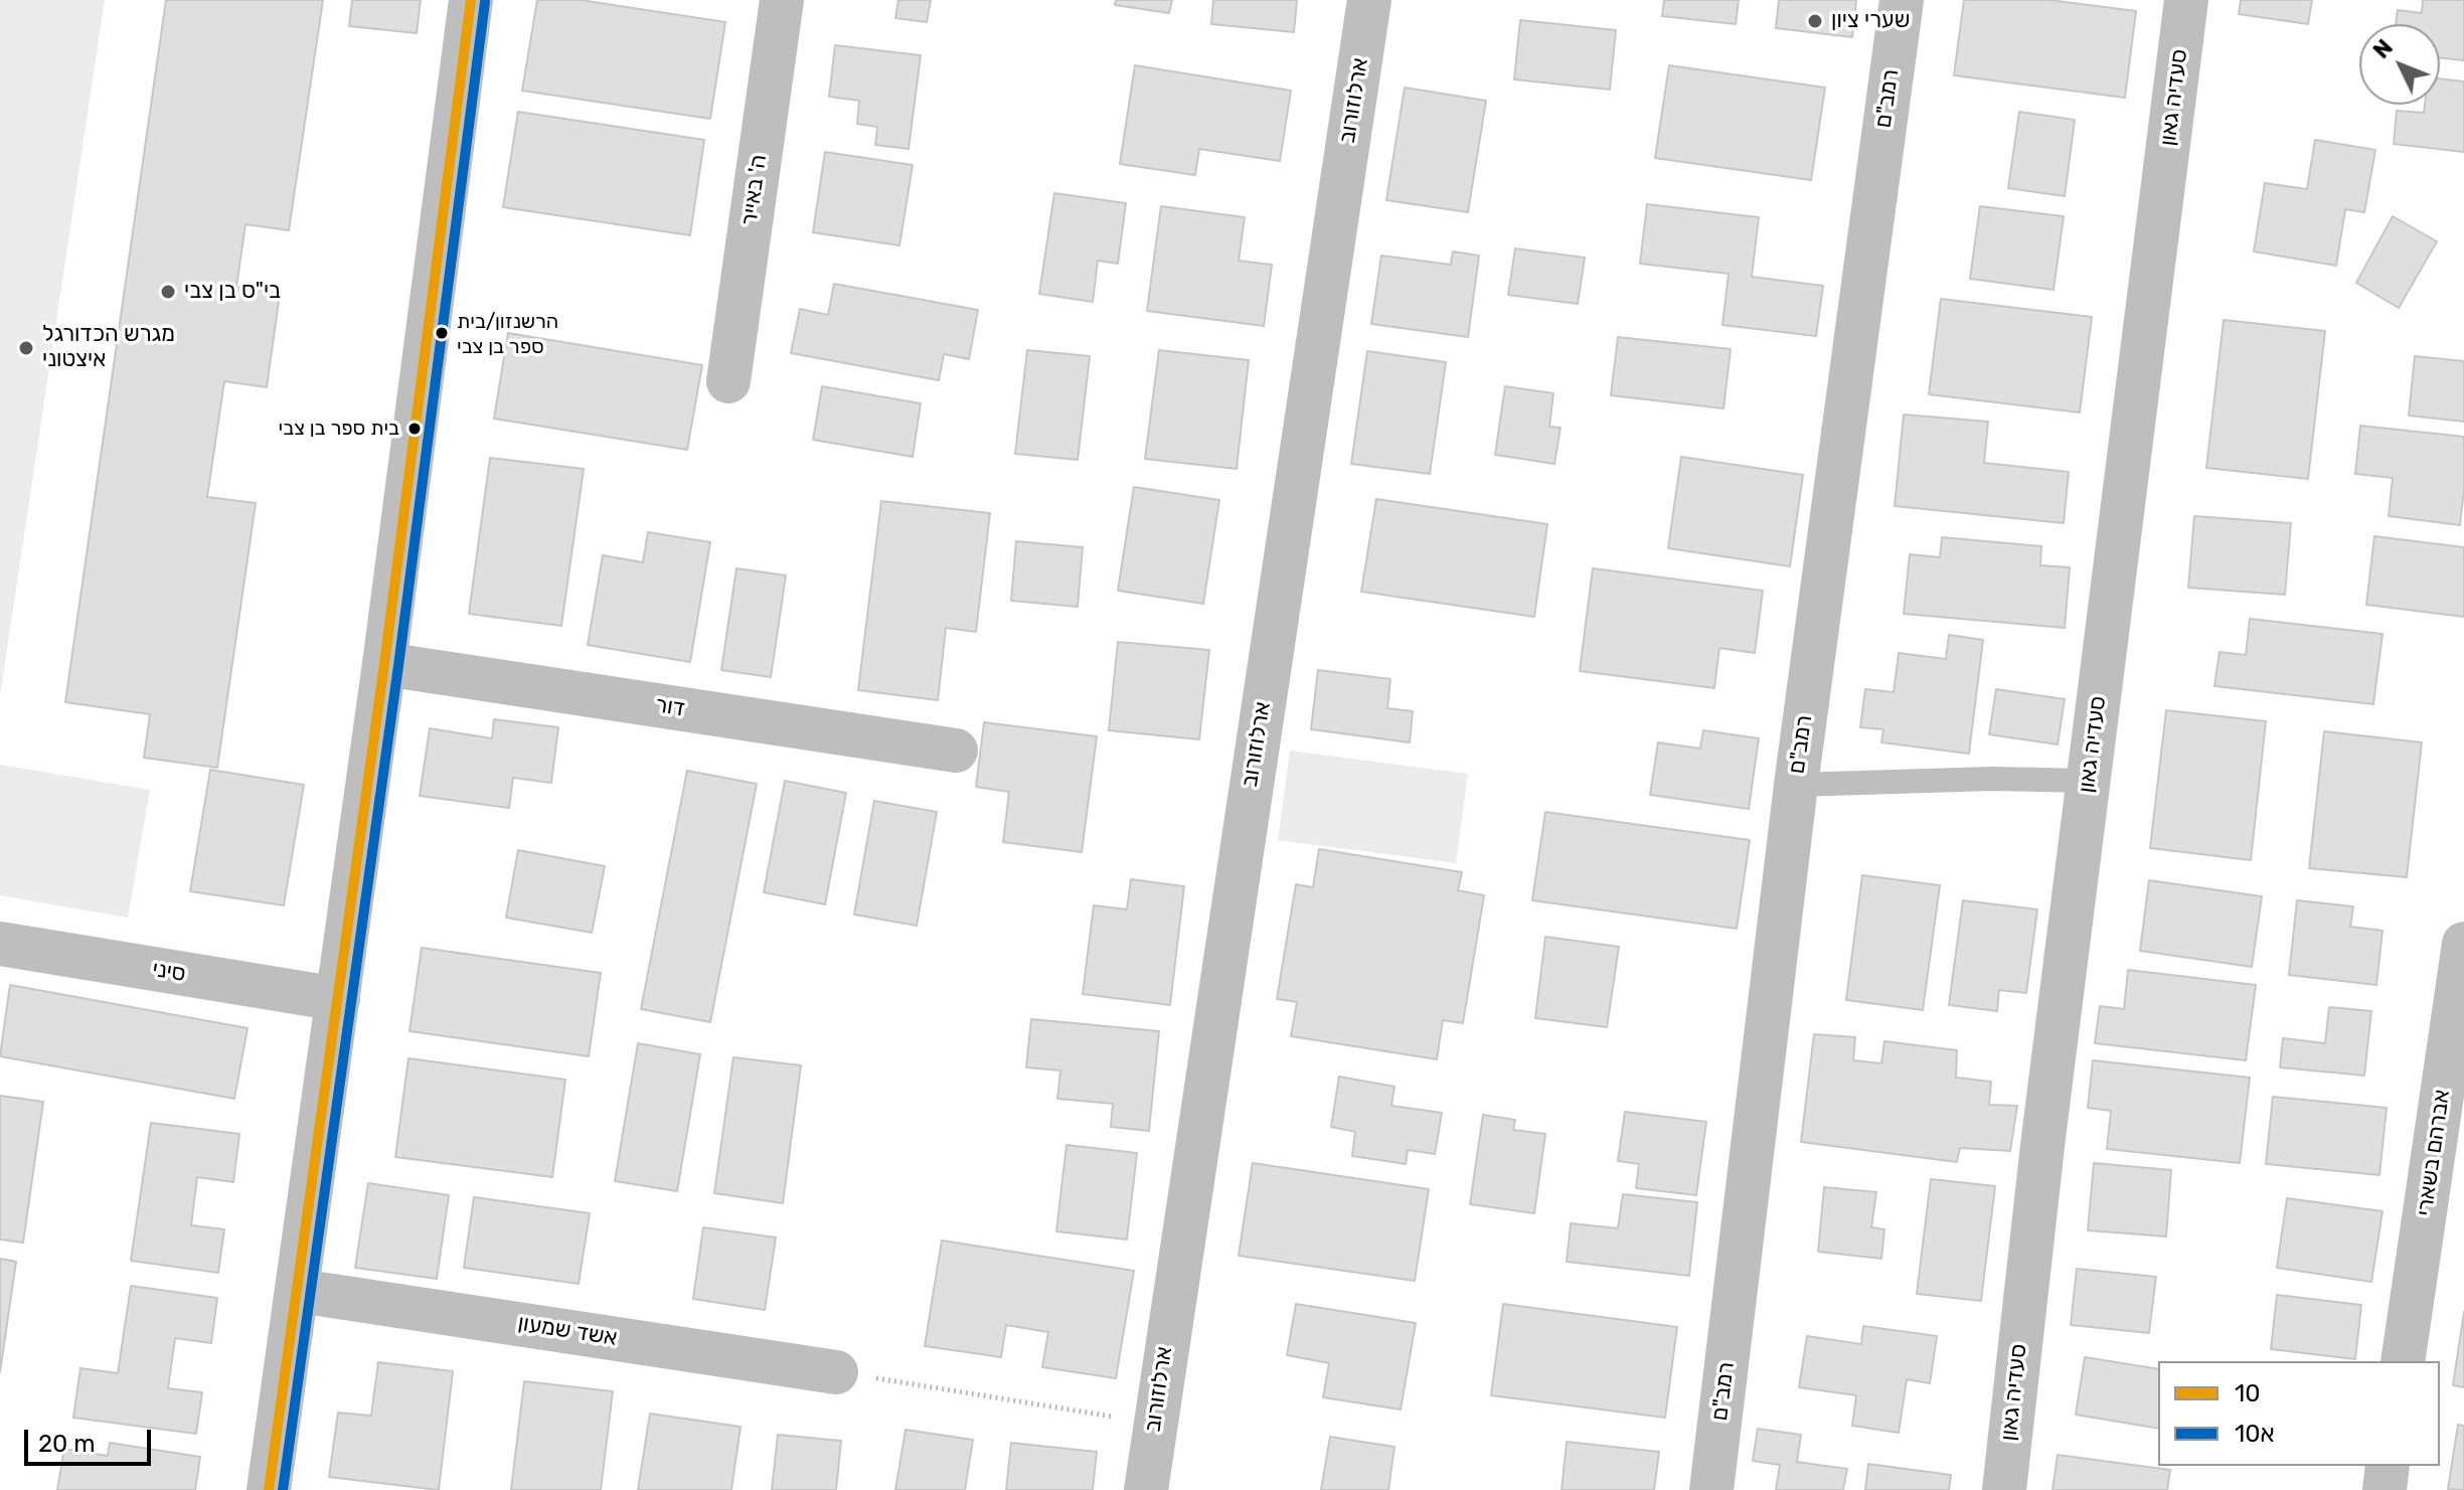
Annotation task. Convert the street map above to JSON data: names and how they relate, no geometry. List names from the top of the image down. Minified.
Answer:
{"streets":{"street":["סעדיה גאון","רמב\"ם","ארלוזורוב","ה' באייר","דור","סיני","אברהם בשארי","אשד שמעון"]},"places":["שערי ציון","בי\"ס בן צבי","הרשנזון/בית ספר בן צבי","מגרש הכדורגל איצטוני","בית ספר בן צבי"],"lines":["transit line 10","transit line 10א"],"legend":["10","10א"],"scale_bar":"20 m","north":"top left"}
